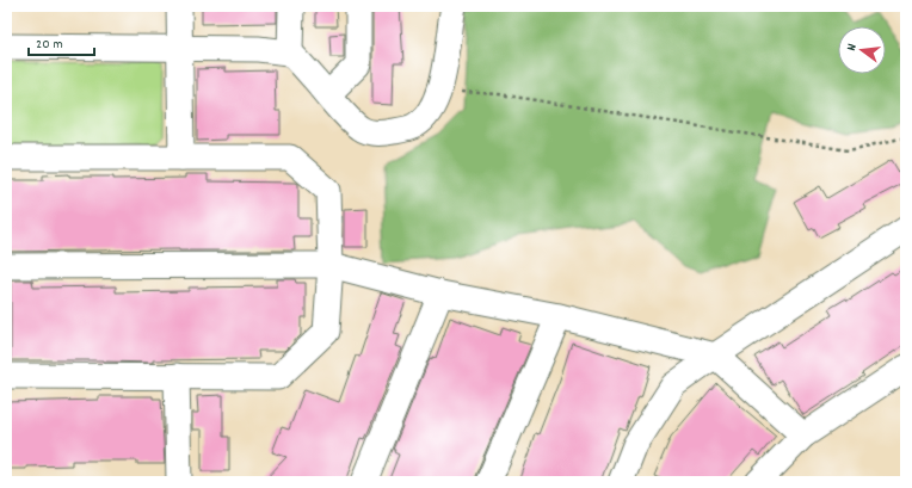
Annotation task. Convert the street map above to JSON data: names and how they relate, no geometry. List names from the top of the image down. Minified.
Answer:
{"scale_bar":"20 m","north":"left"}
